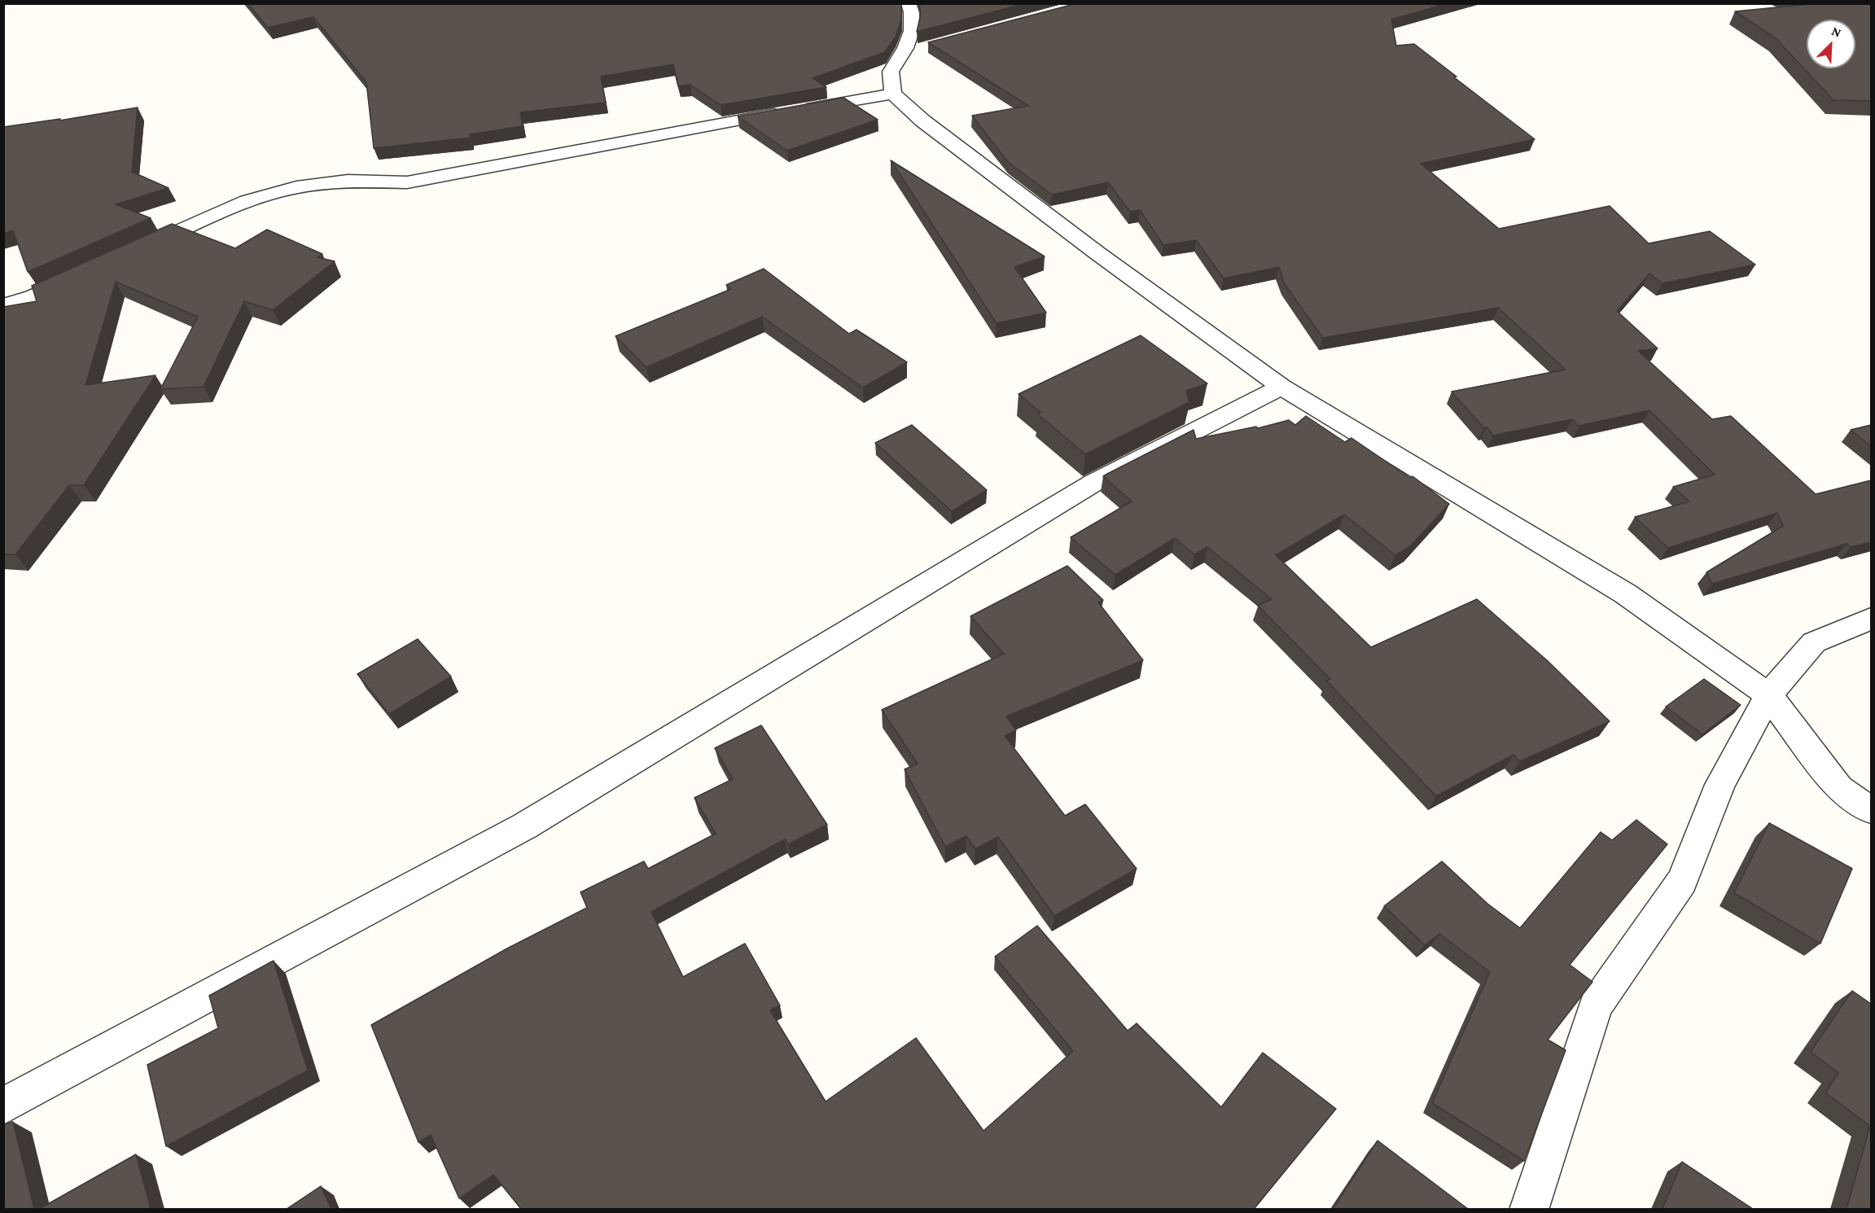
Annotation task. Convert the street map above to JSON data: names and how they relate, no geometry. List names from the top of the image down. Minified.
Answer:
{"north":"top right"}
